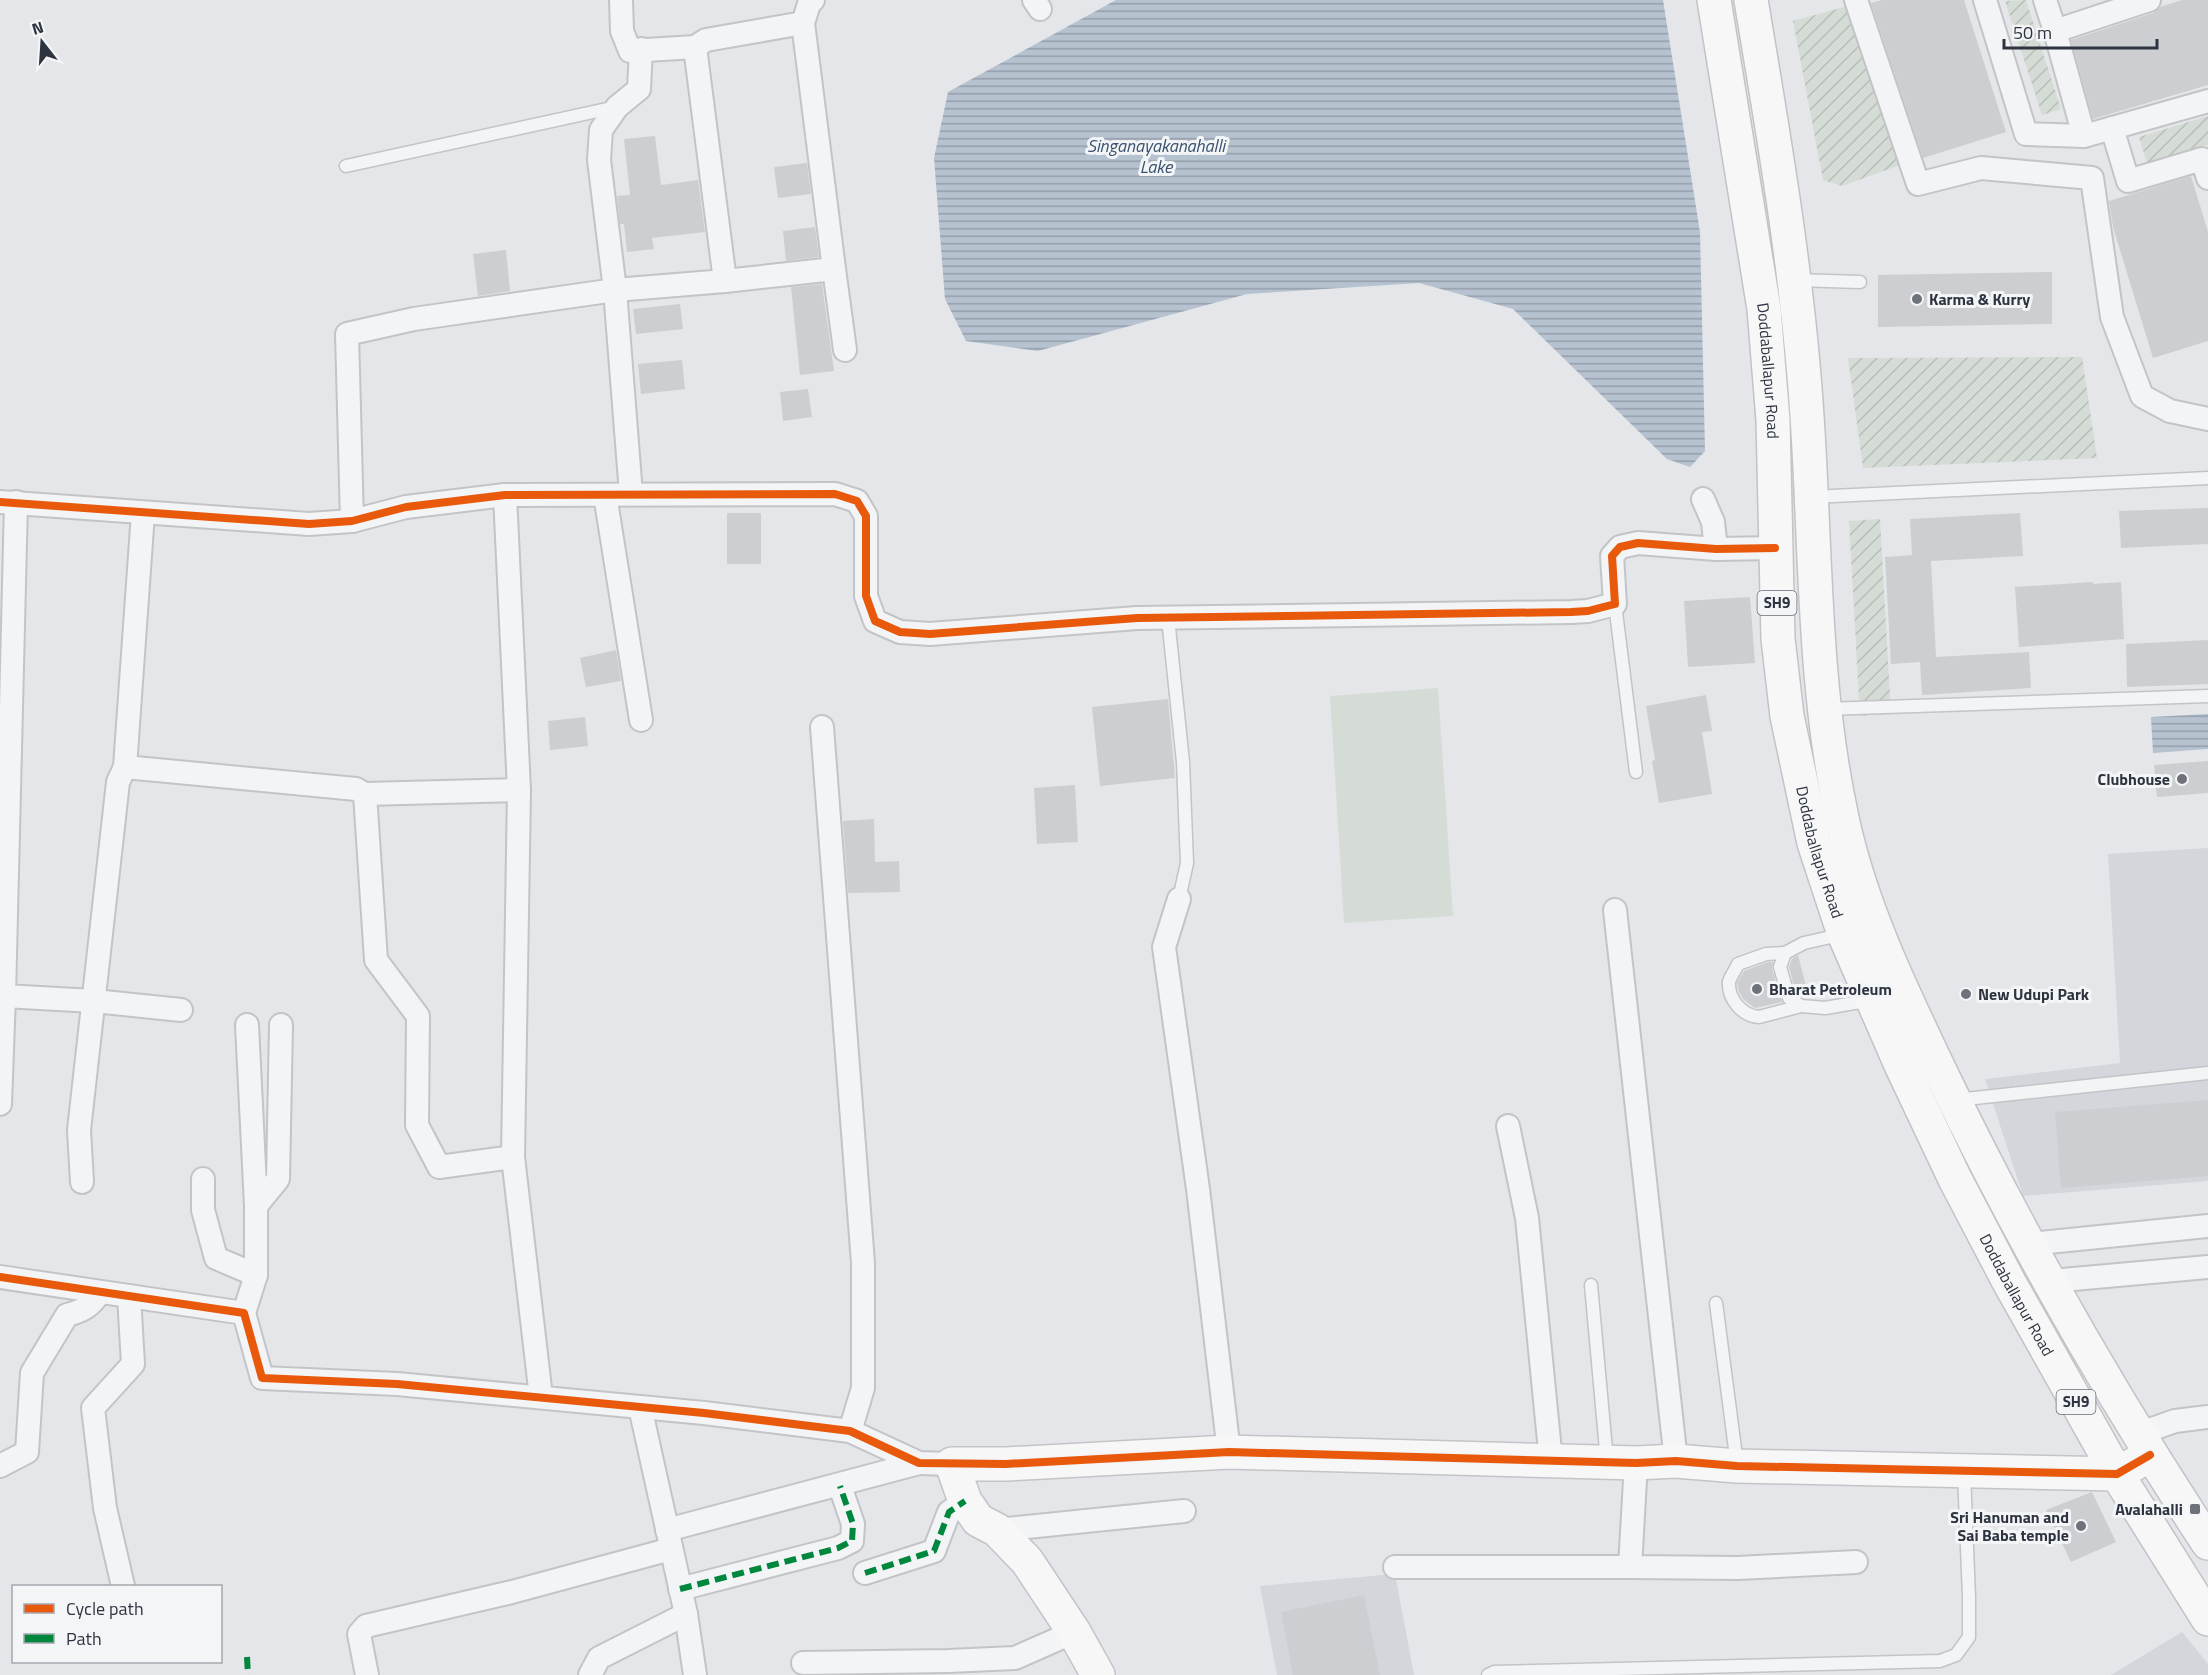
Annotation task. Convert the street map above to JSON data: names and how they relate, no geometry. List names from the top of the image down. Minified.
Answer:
{"streets":{"main road":["Doddaballapur Road","SH9"]},"water":["Singanayakanahalli Lake"],"places":{"other":["Karma & Kurry","Clubhouse","Bharat Petroleum","New Udupi Park","Sri Hanuman and Sai Baba temple"],"transit":["Avalahalli"]},"legend":["Cycle path","Path"],"scale_bar":"50 m","north":"top"}
